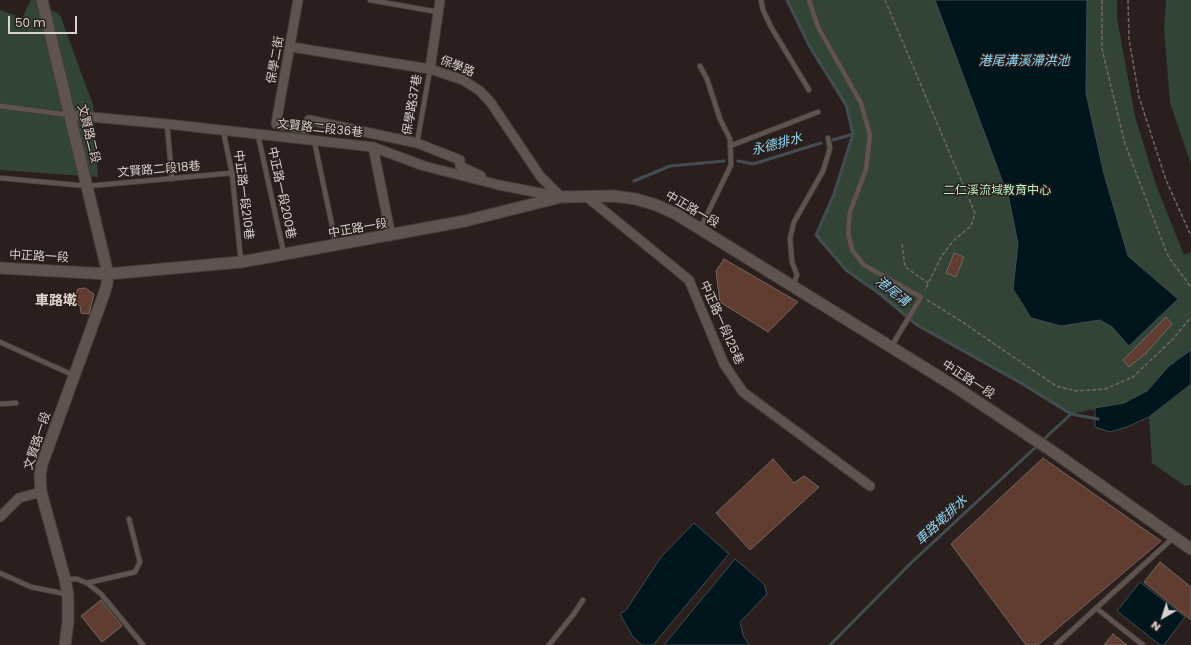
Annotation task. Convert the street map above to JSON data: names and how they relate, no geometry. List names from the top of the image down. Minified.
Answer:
{"streets":{"main road":["文賢路二段","中正路一段","文賢路一段"],"street":["保學二街","保學路","文賢路二段36巷","中正路一段125巷"],"lane":["保學路37巷","文賢路二段18巷","中正路一段200巷","中正路一段210巷"]},"crossings":[["保學二街","保學路"],["保學二街","保學路37巷"],["保學路","保學路37巷"],["保學路","文賢路二段36巷"],["保學路","中正路一段"],["文賢路二段36巷","文賢路二段"],["文賢路二段36巷","中正路一段200巷"],["文賢路二段36巷","中正路一段210巷"],["文賢路二段36巷","中正路一段"],["文賢路二段","文賢路二段18巷"],["文賢路二段","中正路一段"],["文賢路二段","文賢路一段"],["文賢路二段18巷","中正路一段210巷"],["中正路一段200巷","中正路一段"],["中正路一段210巷","中正路一段"],["中正路一段","中正路一段125巷"],["中正路一段","文賢路一段"]],"districts":["車路墘"],"water":["港尾溝溪滯洪池","永德排水","港尾溝","車路墘排水"],"parks":["二仁溪流域教育中心"],"scale_bar":"50 m","north":"bottom left"}
